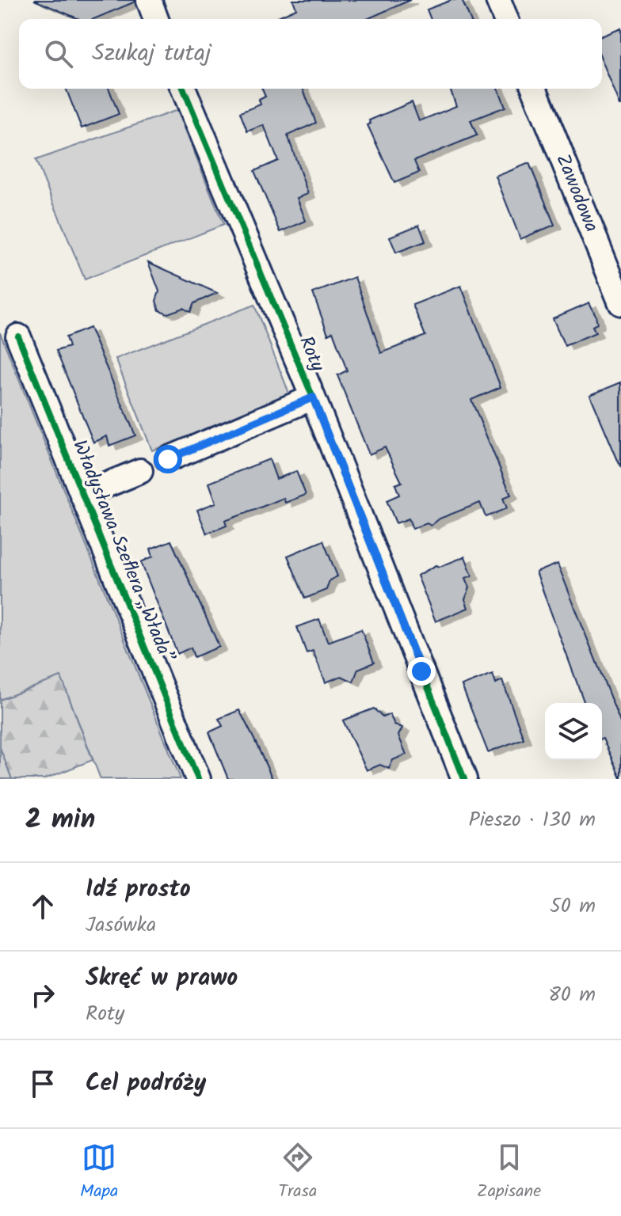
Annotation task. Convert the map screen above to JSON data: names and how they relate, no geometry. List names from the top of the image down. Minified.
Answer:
{"streets":{"street":["Zawodowa","Roty","Władysława Szeflera „Włada”"]},"page":{"search":"Szukaj tutaj","heading":["2 min","Pieszo · 130 m"],"list":[["Idź prosto","Jasówka","50 m"],["Skręć w prawo","Roty","80 m"],"Cel podróży"],"nav":["Mapa","Trasa","Zapisane"]}}
